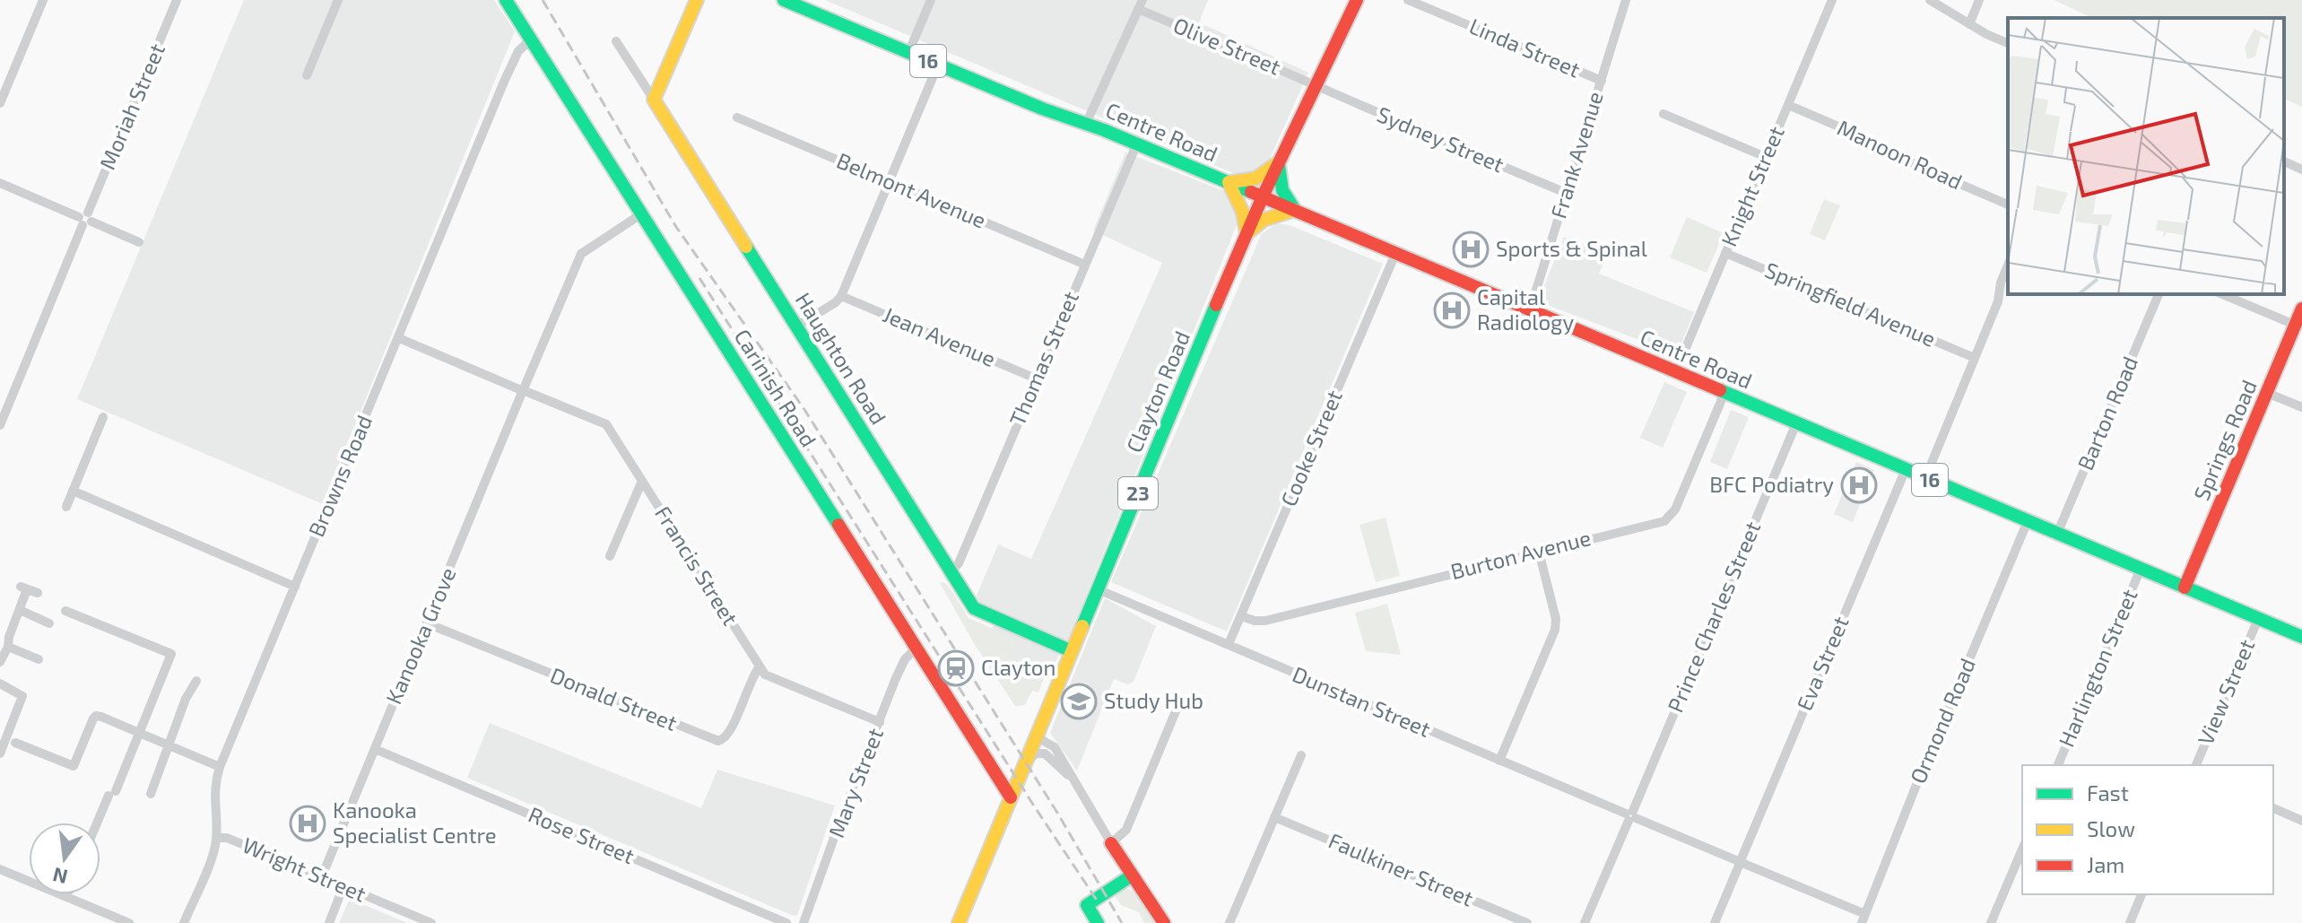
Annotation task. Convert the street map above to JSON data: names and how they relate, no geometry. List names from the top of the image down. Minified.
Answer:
{"streets":{"main road":["16","Centre Road","Haughton Road","Carinish Road","Clayton Road","Springs Road","23"],"street":["Olive Street","Linda Street","Moriah Street","Sydney Street","Frank Avenue","Manoon Road","Knight Street","Belmont Avenue","Springfield Avenue","Jean Avenue","Thomas Street","Barton Road","Cooke Street","Browns Road","Burton Avenue","Francis Street","Prince Charles Street","Kanooka Grove","Eva Street","Harlington Street","View Street","Donald Street","Dunstan Street","Ormond Road","Mary Street","Rose Street","Wright Street","Faulkiner Street"]},"crossings":[["Olive Street","Sydney Street"],["Olive Street","Clayton Road"],["Linda Street","Frank Avenue"],["Centre Road","Frank Avenue"],["Centre Road","Knight Street"],["Centre Road","Thomas Street"],["Centre Road","Clayton Road"],["Centre Road","Barton Road"],["Centre Road","Springs Road"],["Centre Road","Cooke Street"],["Centre Road","Burton Avenue"],["Centre Road","Prince Charles Street"],["Centre Road","Eva Street"],["Centre Road","Harlington Street"],["Centre Road","View Street"],["Centre Road","Ormond Road"],["Sydney Street","Frank Avenue"],["Sydney Street","Clayton Road"],["Manoon Road","Knight Street"],["Knight Street","Springfield Avenue"],["Belmont Avenue","Thomas Street"],["Jean Avenue","Thomas Street"],["Haughton Road","Thomas Street"],["Haughton Road","Clayton Road"],["Carinish Road","Clayton Road"],["Carinish Road","Browns Road"],["Carinish Road","Kanooka Grove"],["Carinish Road","Mary Street"],["Clayton Road","Dunstan Street"],["Cooke Street","Burton Avenue"],["Cooke Street","Dunstan Street"],["Browns Road","Francis Street"],["Browns Road","Wright Street"],["Francis Street","Kanooka Grove"],["Francis Street","Donald Street"],["Francis Street","Mary Street"],["Prince Charles Street","Dunstan Street"],["Kanooka Grove","Donald Street"],["Kanooka Grove","Rose Street"],["Kanooka Grove","Wright Street"],["Eva Street","Dunstan Street"],["Dunstan Street","Ormond Road"]],"places":{"hospital":["Sports & Spinal","Capital Radiology","BFC Podiatry","Kanooka Specialist Centre"],"station":["Clayton"],"school or university":["Study Hub"]},"legend":["Fast","Slow","Jam"],"north":"bottom"}
